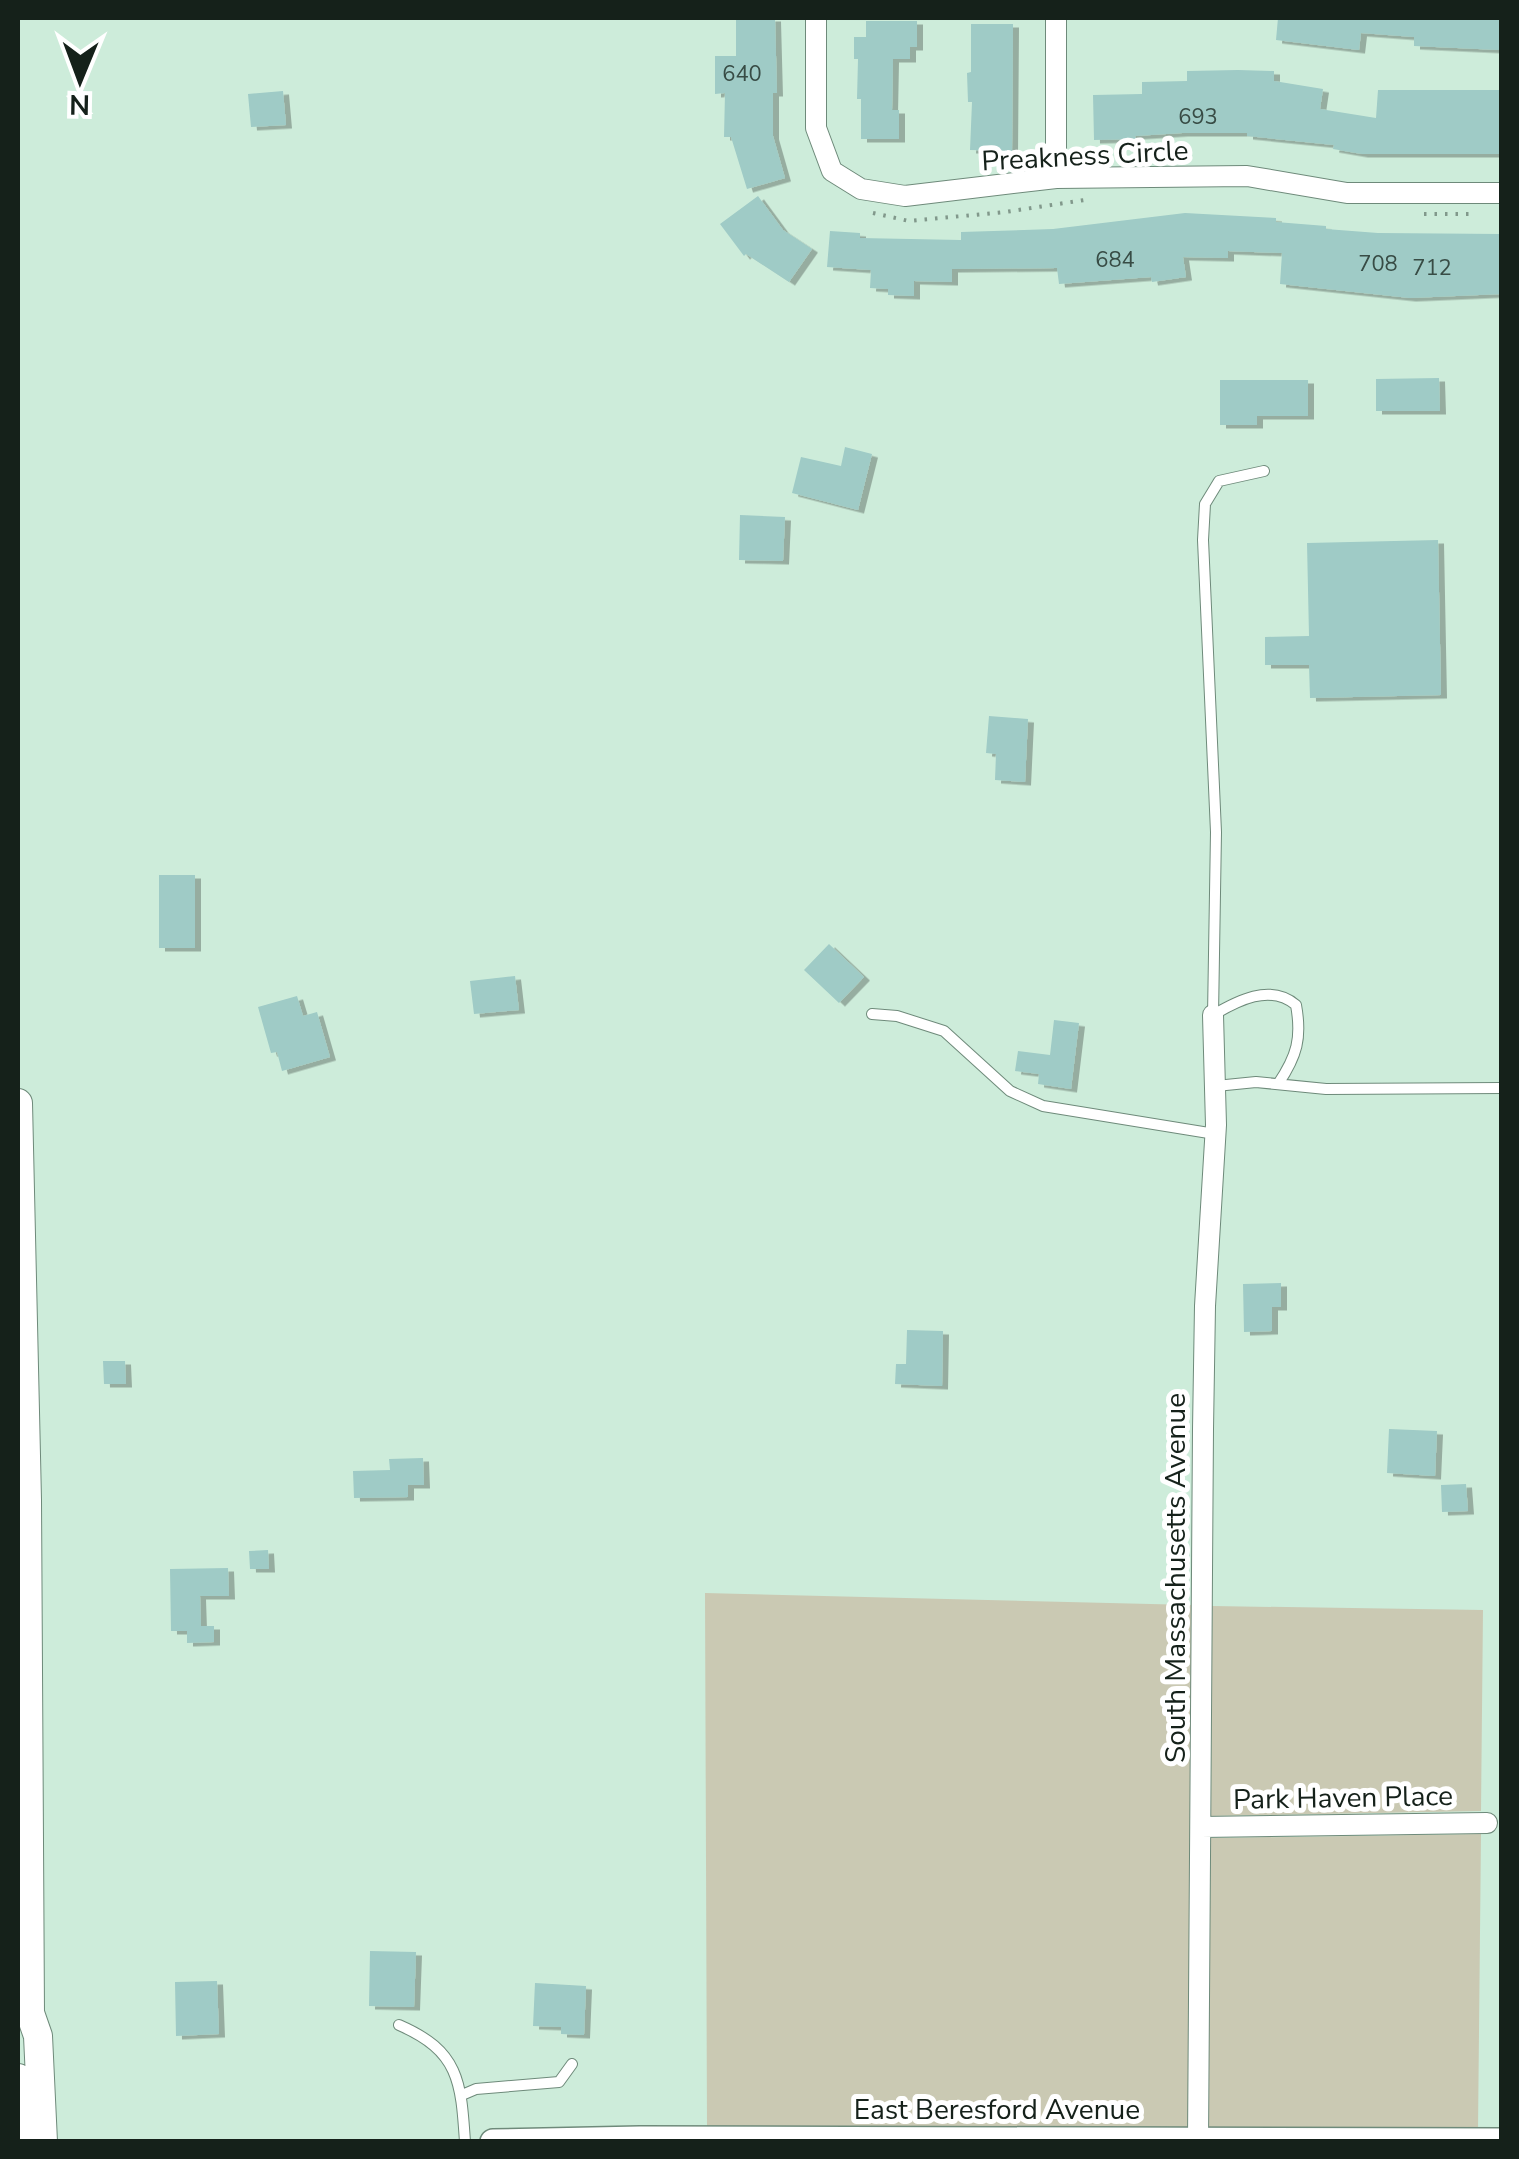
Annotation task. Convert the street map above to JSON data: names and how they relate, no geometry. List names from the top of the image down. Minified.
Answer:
{"streets":{"street":["Preakness Circle","South Massachusetts Avenue","Park Haven Place","East Beresford Avenue"]},"crossings":[["South Massachusetts Avenue","Park Haven Place"],["South Massachusetts Avenue","East Beresford Avenue"]],"house_numbers":["640","693","684","708","712"],"north":"bottom"}
